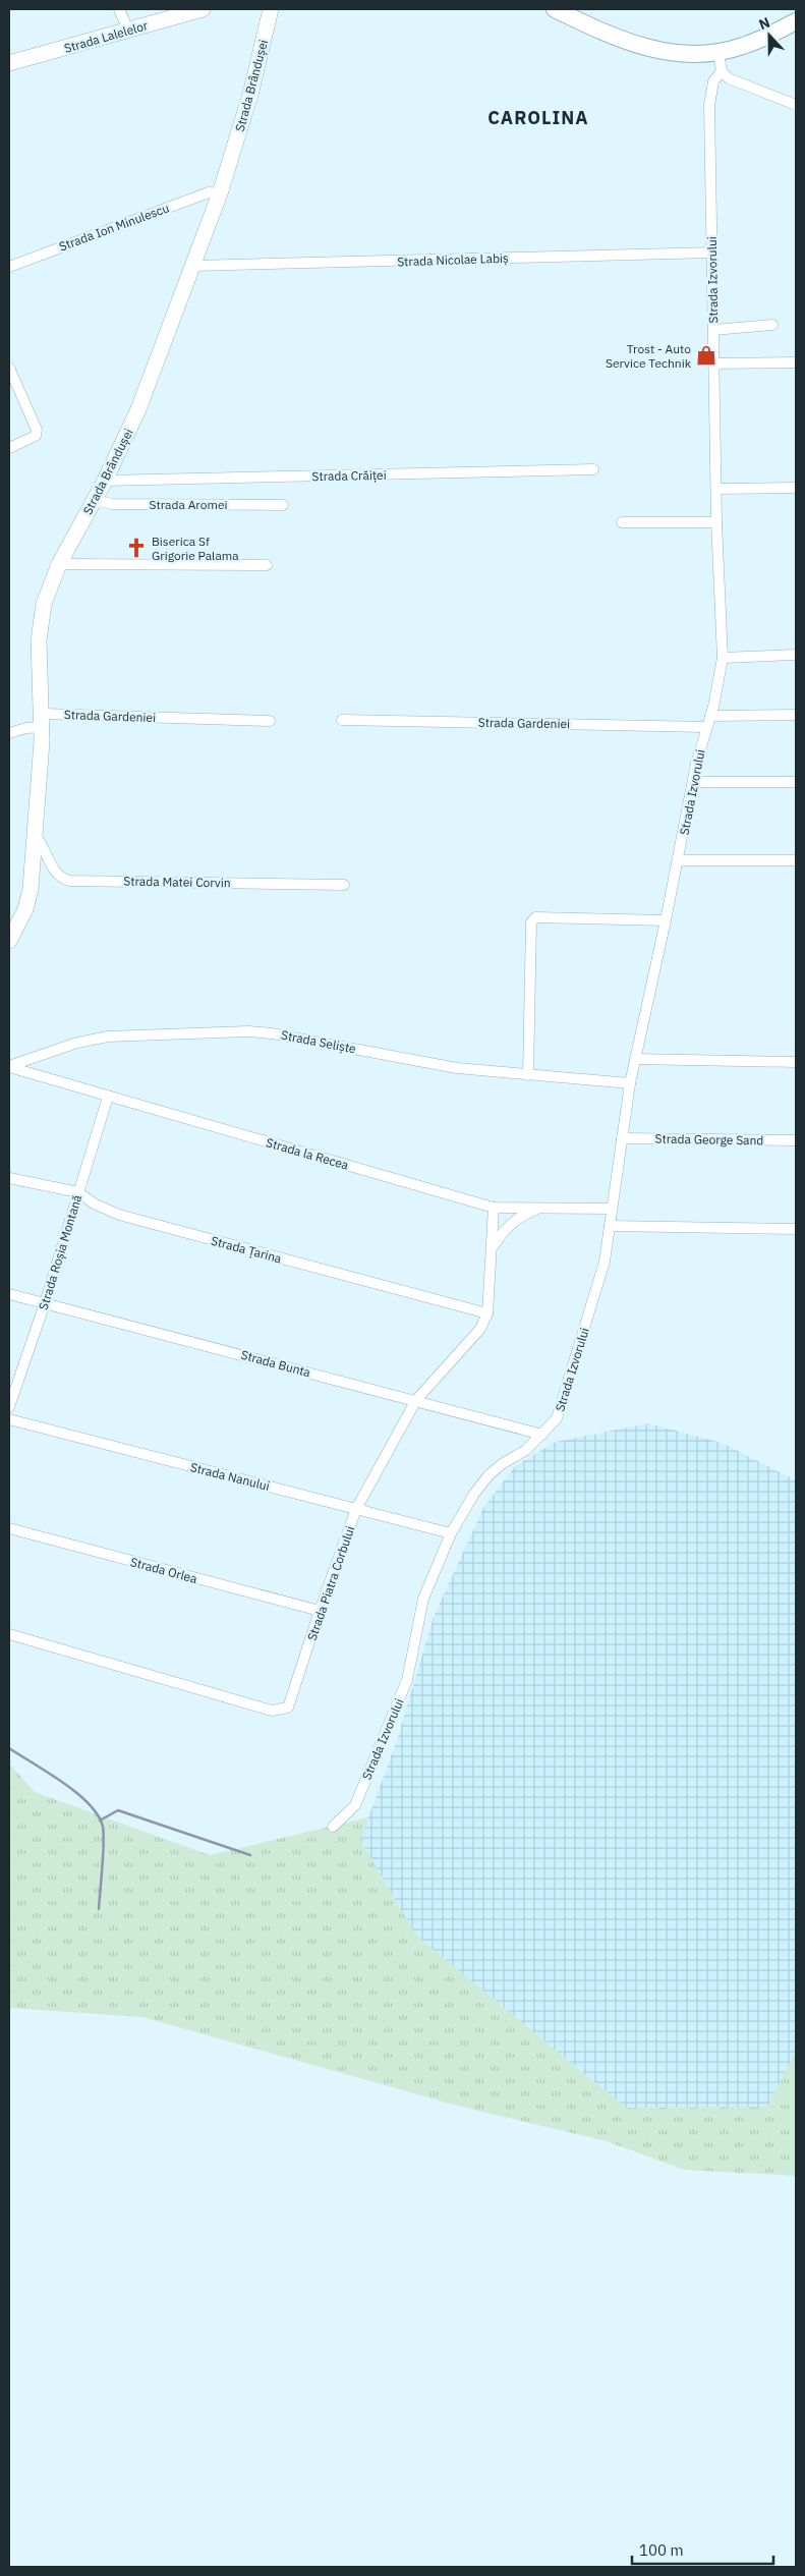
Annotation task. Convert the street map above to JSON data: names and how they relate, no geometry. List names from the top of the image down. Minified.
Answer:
{"streets":{"main road":["Strada Lalelelor","Strada Brândușei"],"street":["Strada Ion Minulescu","Strada Nicolae Labiș","Strada Izvorului","Strada Crăiței","Strada Aromei","Strada Gardeniei","Strada Matei Corvin","Strada Seliște","Strada George Sand","Strada la Recea","Strada Țarina","Strada Roșia Montană","Strada Bunta","Strada Nanului","Strada Orlea","Strada Piatra Corbului"]},"crossings":[["Strada Brândușei","Strada Ion Minulescu"],["Strada Brândușei","Strada Nicolae Labiș"],["Strada Brândușei","Strada Crăiței"],["Strada Brândușei","Strada Aromei"],["Strada Brândușei","Strada Gardeniei"],["Strada Brândușei","Strada Matei Corvin"],["Strada Nicolae Labiș","Strada Izvorului"],["Strada Izvorului","Strada Gardeniei"],["Strada Izvorului","Strada Seliște"],["Strada Izvorului","Strada George Sand"],["Strada Izvorului","Strada la Recea"],["Strada Izvorului","Strada Bunta"],["Strada Izvorului","Strada Nanului"],["Strada Seliște","Strada la Recea"],["Strada la Recea","Strada Roșia Montană"],["Strada la Recea","Strada Piatra Corbului"],["Strada Țarina","Strada Roșia Montană"],["Strada Țarina","Strada Piatra Corbului"],["Strada Roșia Montană","Strada Bunta"],["Strada Bunta","Strada Piatra Corbului"],["Strada Nanului","Strada Piatra Corbului"],["Strada Orlea","Strada Piatra Corbului"]],"districts":["CAROLINA"],"places":{"shop":["Trost - Auto Service Technik"],"church":["Biserica Sf Grigorie Palama"]},"scale_bar":"100 m","north":"top"}
